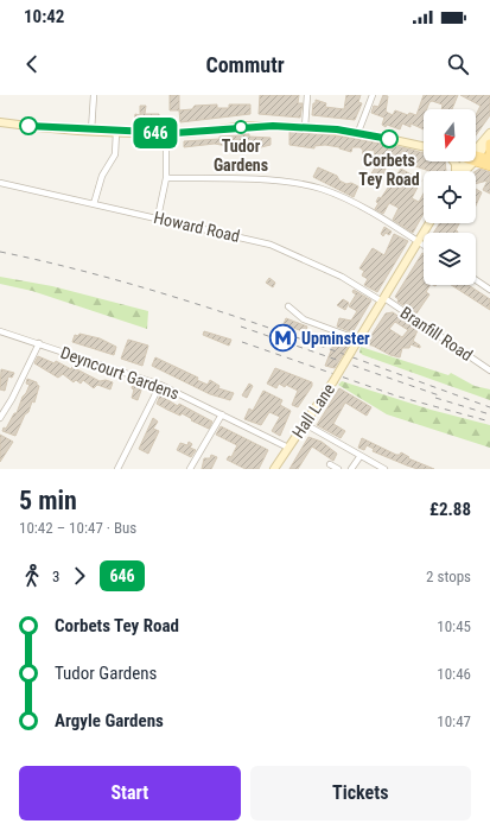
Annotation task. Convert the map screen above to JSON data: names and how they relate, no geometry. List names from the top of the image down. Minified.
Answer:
{"streets":{"main road":["Hall Lane"],"street":["Howard Road","Branfill Road","Deyncourt Gardens"]},"crossings":[["Howard Road","Branfill Road"],["Howard Road","Hall Lane"],["Branfill Road","Hall Lane"],["Deyncourt Gardens","Hall Lane"]],"places":{"other":["Tudor Gardens","Corbets Tey Road"],"metro station":["Upminster"]},"lines":["bus line 646"],"north":"bottom","page":{"status":"10:42","header":"Commutr","on_map":"646","heading":["5 min","10:42 – 10:47 · Bus","£2.88"],"legs":["3","646","2 stops"],"list":[{"name":"Corbets Tey Road","value":"10:45"},{"name":"Tudor Gardens","value":"10:46"},{"name":"Argyle Gardens","value":"10:47"}],"buttons":["Start","Tickets"]}}
